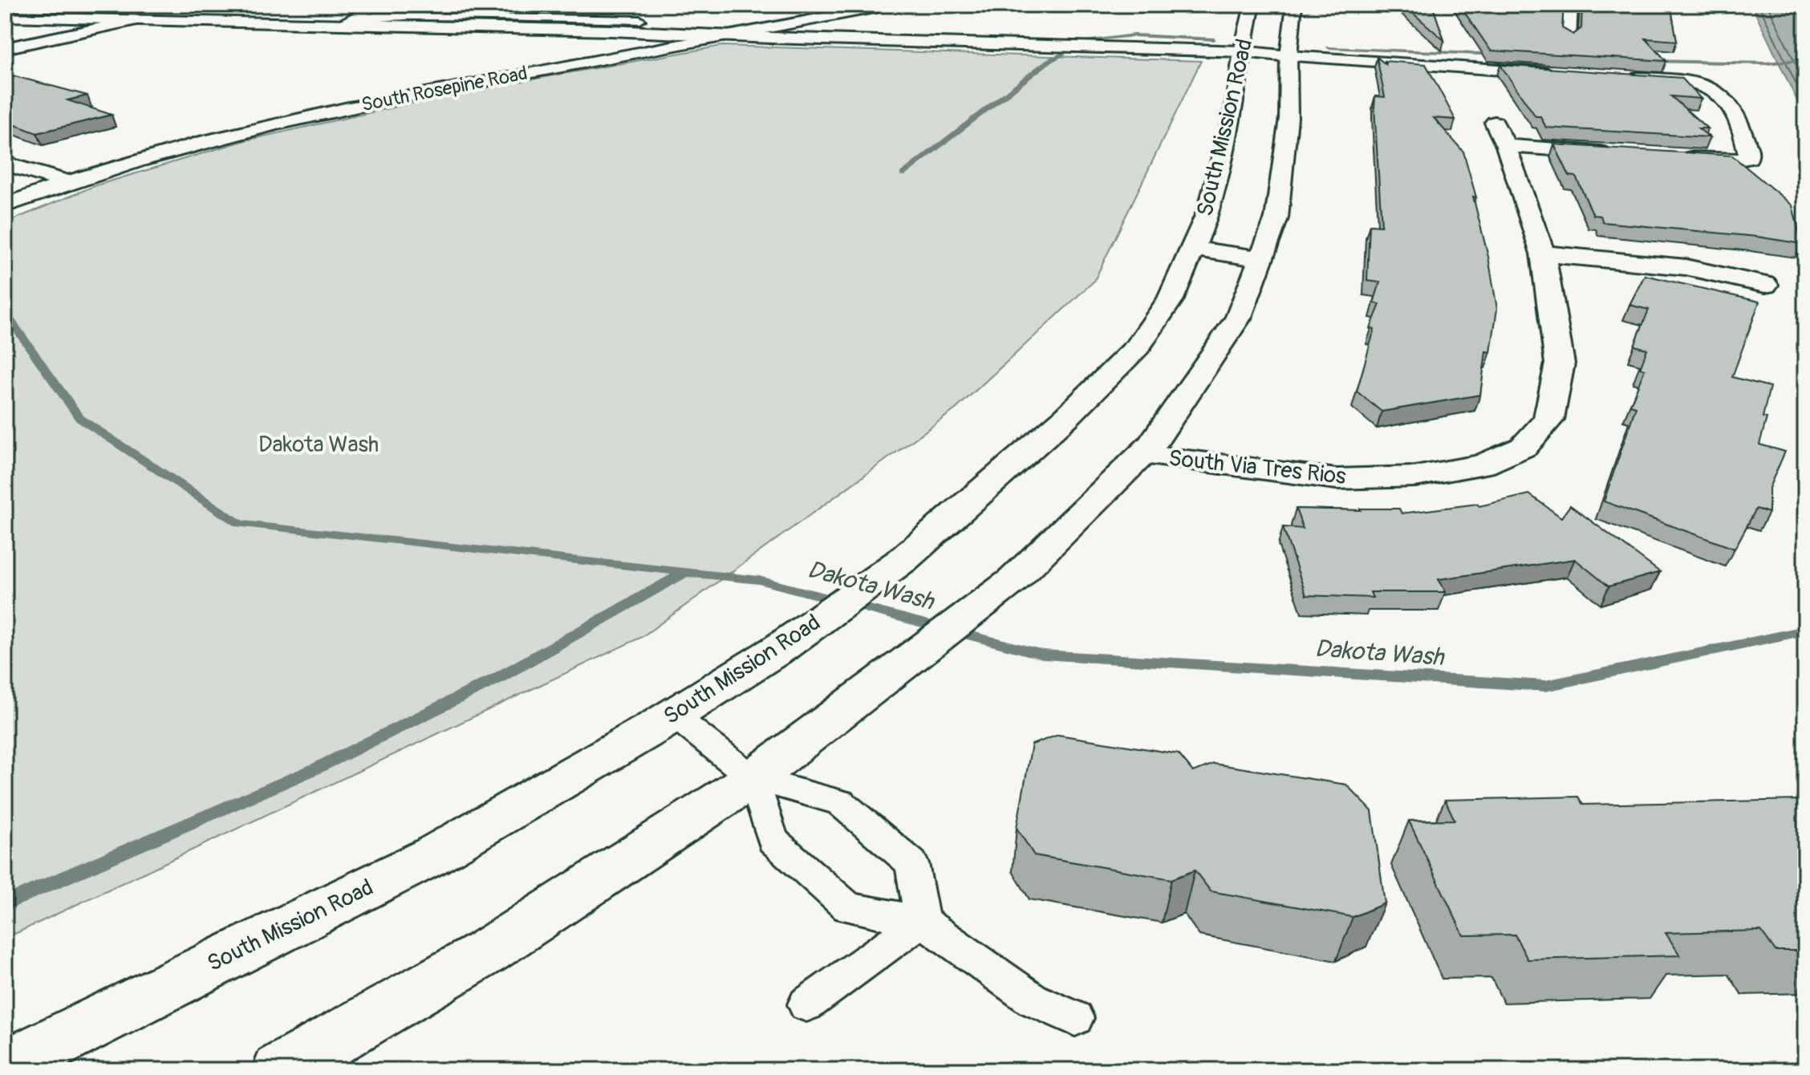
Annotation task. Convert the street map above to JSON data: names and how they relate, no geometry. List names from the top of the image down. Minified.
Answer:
{"streets":{"street":["South Rosepine Road","South Mission Road","South Via Tres Rios"]},"crossings":[["South Mission Road","South Via Tres Rios"]],"water":["Dakota Wash"],"parks":["Dakota Wash"]}
